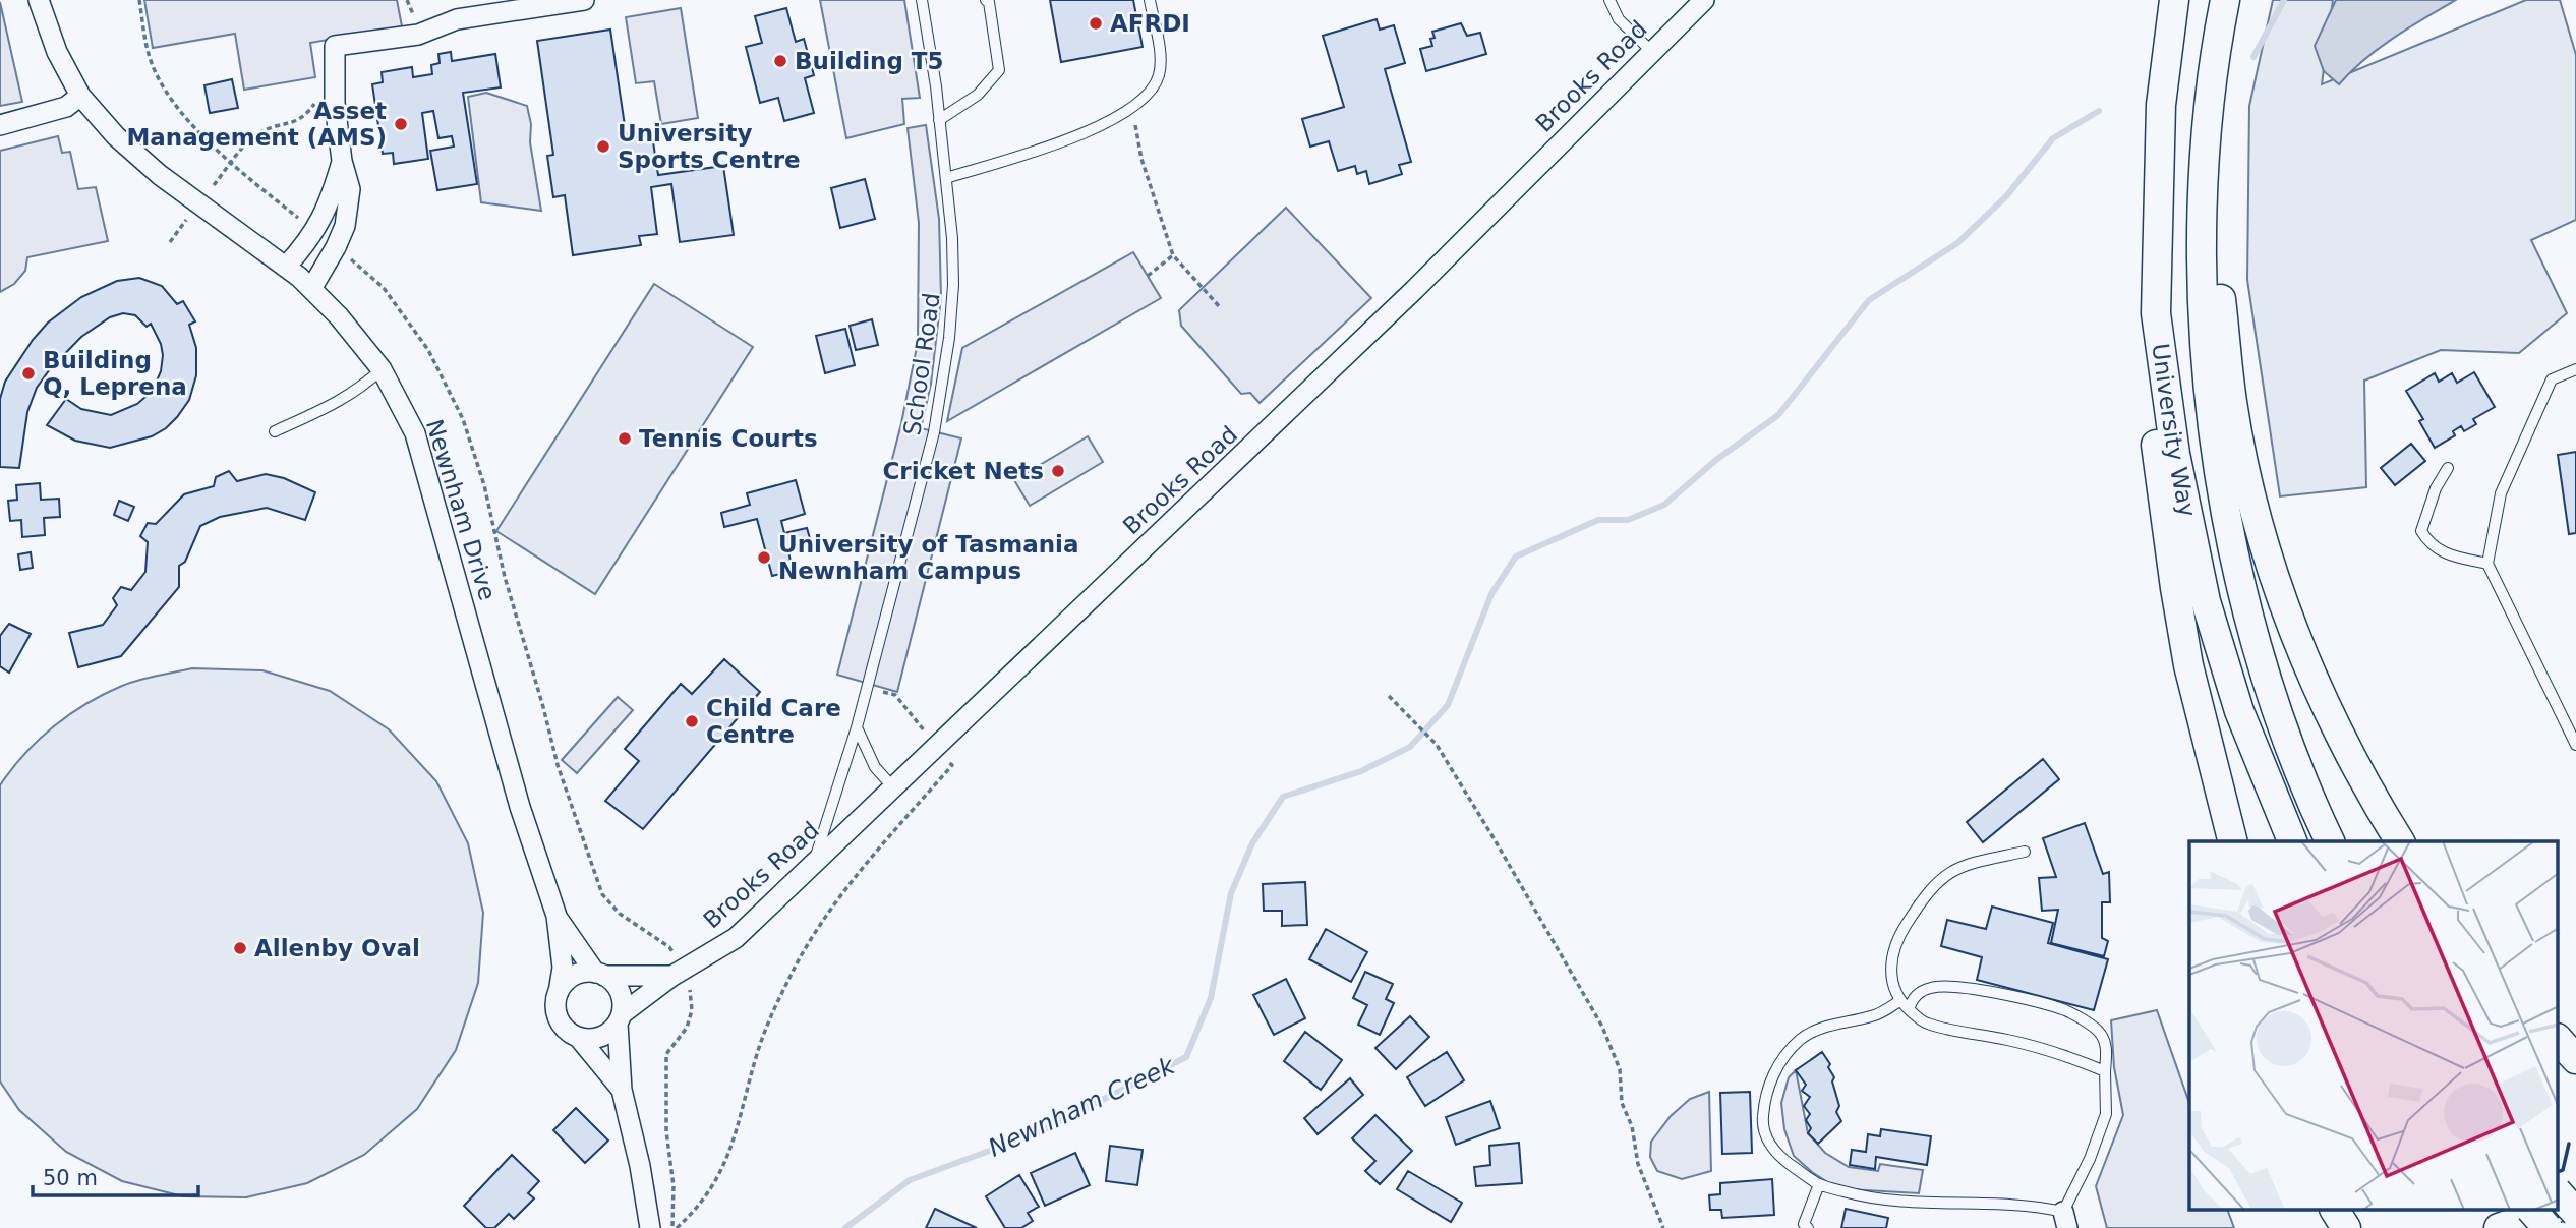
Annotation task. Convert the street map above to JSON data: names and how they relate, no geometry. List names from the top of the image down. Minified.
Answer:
{"streets":{"main road":["University Way"],"street":["Brooks Road","Newnham Drive"],"lane":["School Road"]},"crossings":[["Brooks Road","School Road"],["Brooks Road","Newnham Drive"]],"water":["Newnham Creek"],"places":["AFRDI","Building T5","Asset Management (AMS)","University Sports Centre","Building Q, Leprena","Tennis Courts","Cricket Nets","University of Tasmania Newnham Campus","Child Care Centre","Allenby Oval"],"scale_bar":"50 m"}
